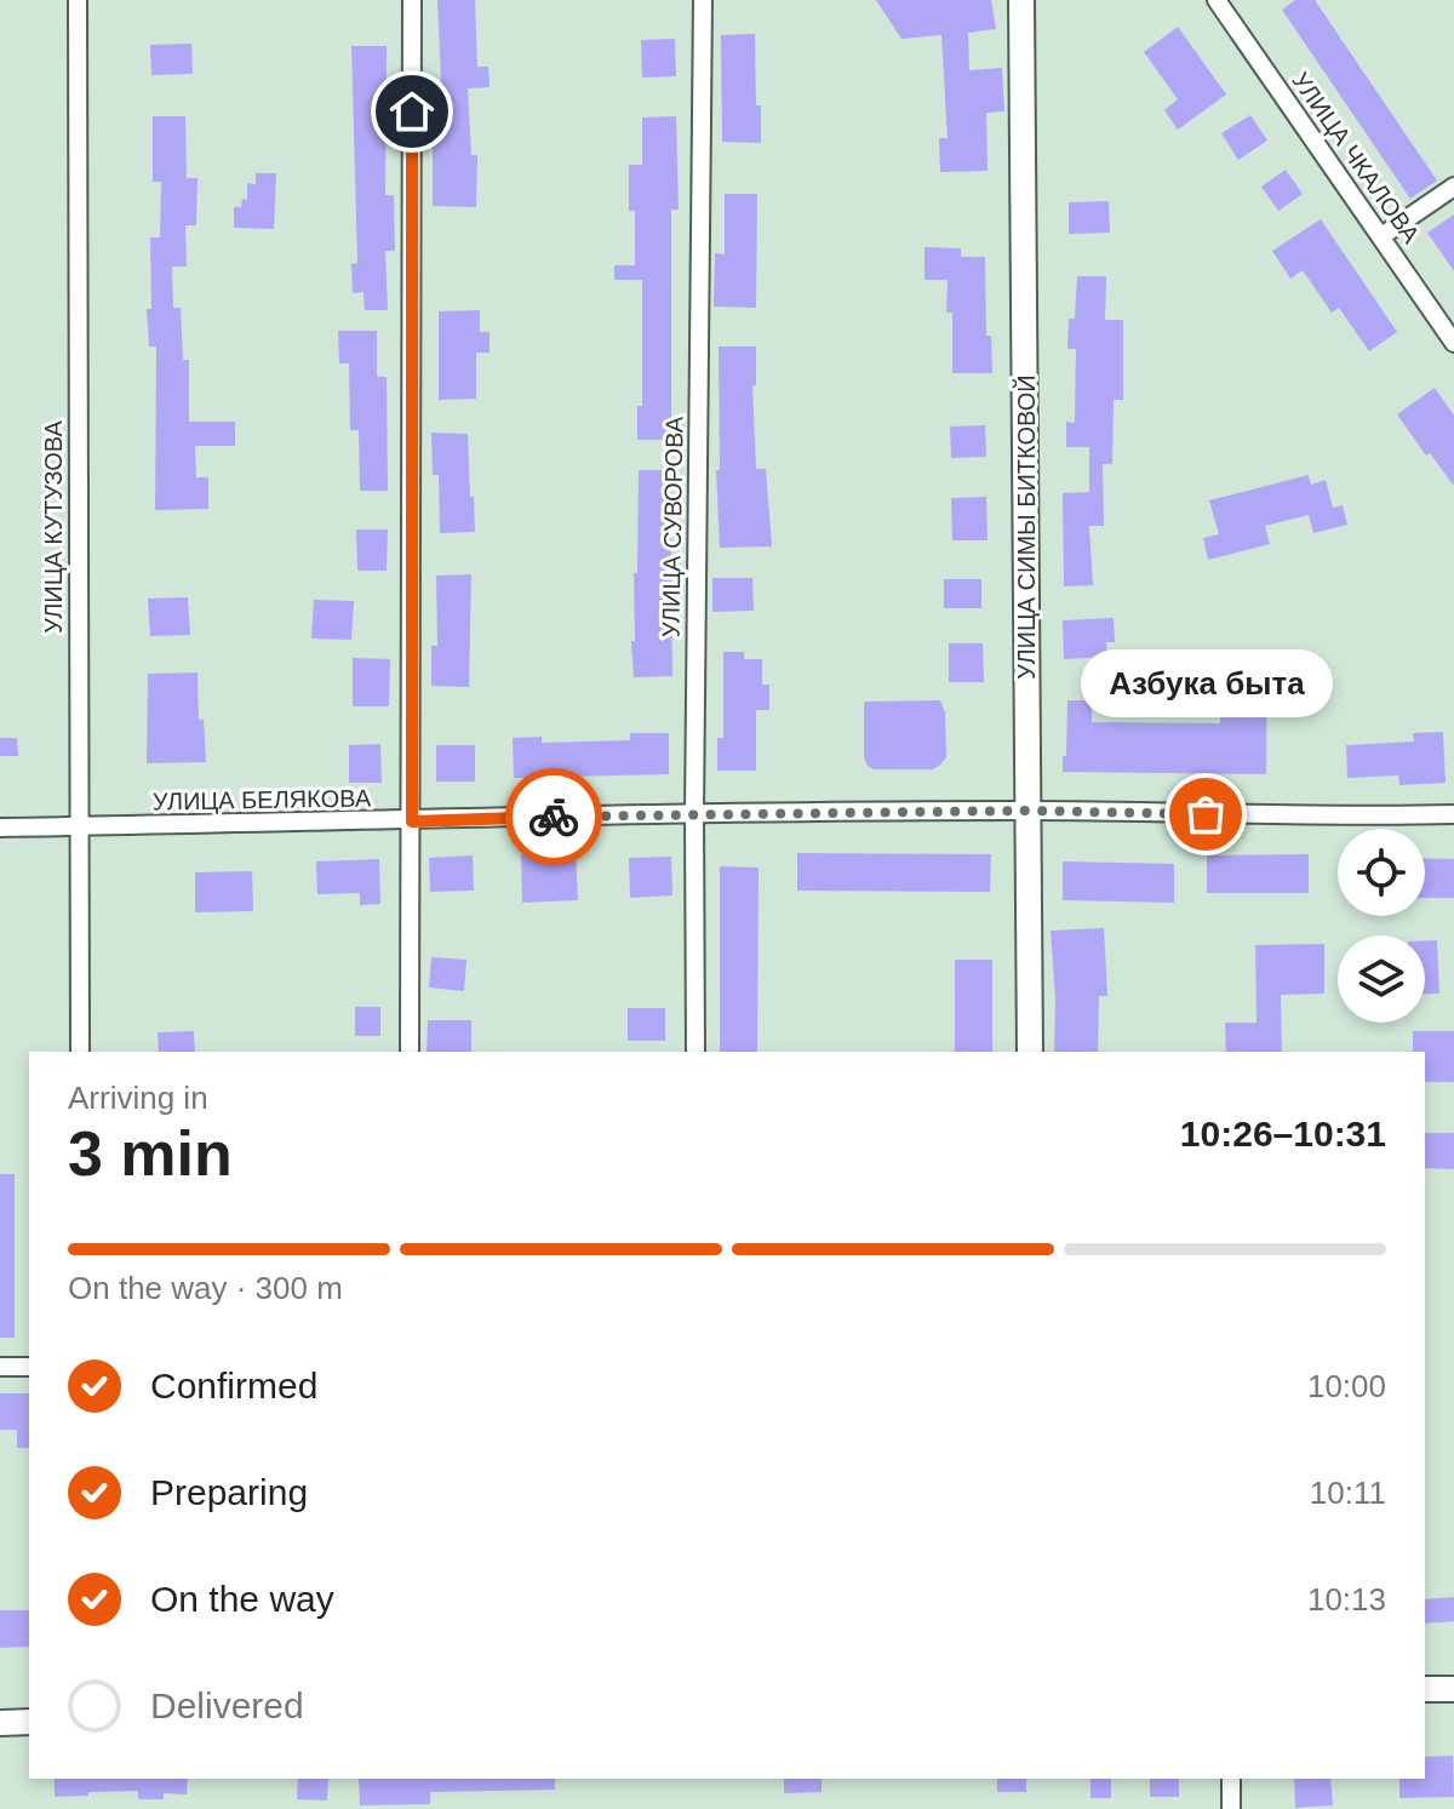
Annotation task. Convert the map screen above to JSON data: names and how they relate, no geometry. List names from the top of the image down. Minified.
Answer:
{"streets":{"street":["УЛИЦА ЧКАЛОВА","УЛИЦА КУТУЗОВА","УЛИЦА СУВОРОВА","УЛИЦА СИМЫ БИТКОВОЙ","УЛИЦА БЕЛЯКОВА"]},"crossings":[["УЛИЦА КУТУЗОВА","УЛИЦА БЕЛЯКОВА"],["УЛИЦА СУВОРОВА","УЛИЦА БЕЛЯКОВА"],["УЛИЦА СИМЫ БИТКОВОЙ","УЛИЦА БЕЛЯКОВА"]],"places":["Азбука быта"],"page":{"bubble":"Азбука быта","heading":["3 min","Arriving in","10:26–10:31"],"bar":"On the way · 300 m","list":[["Confirmed","10:00"],["Preparing","10:11"],["On the way","10:13"],"Delivered"]}}
